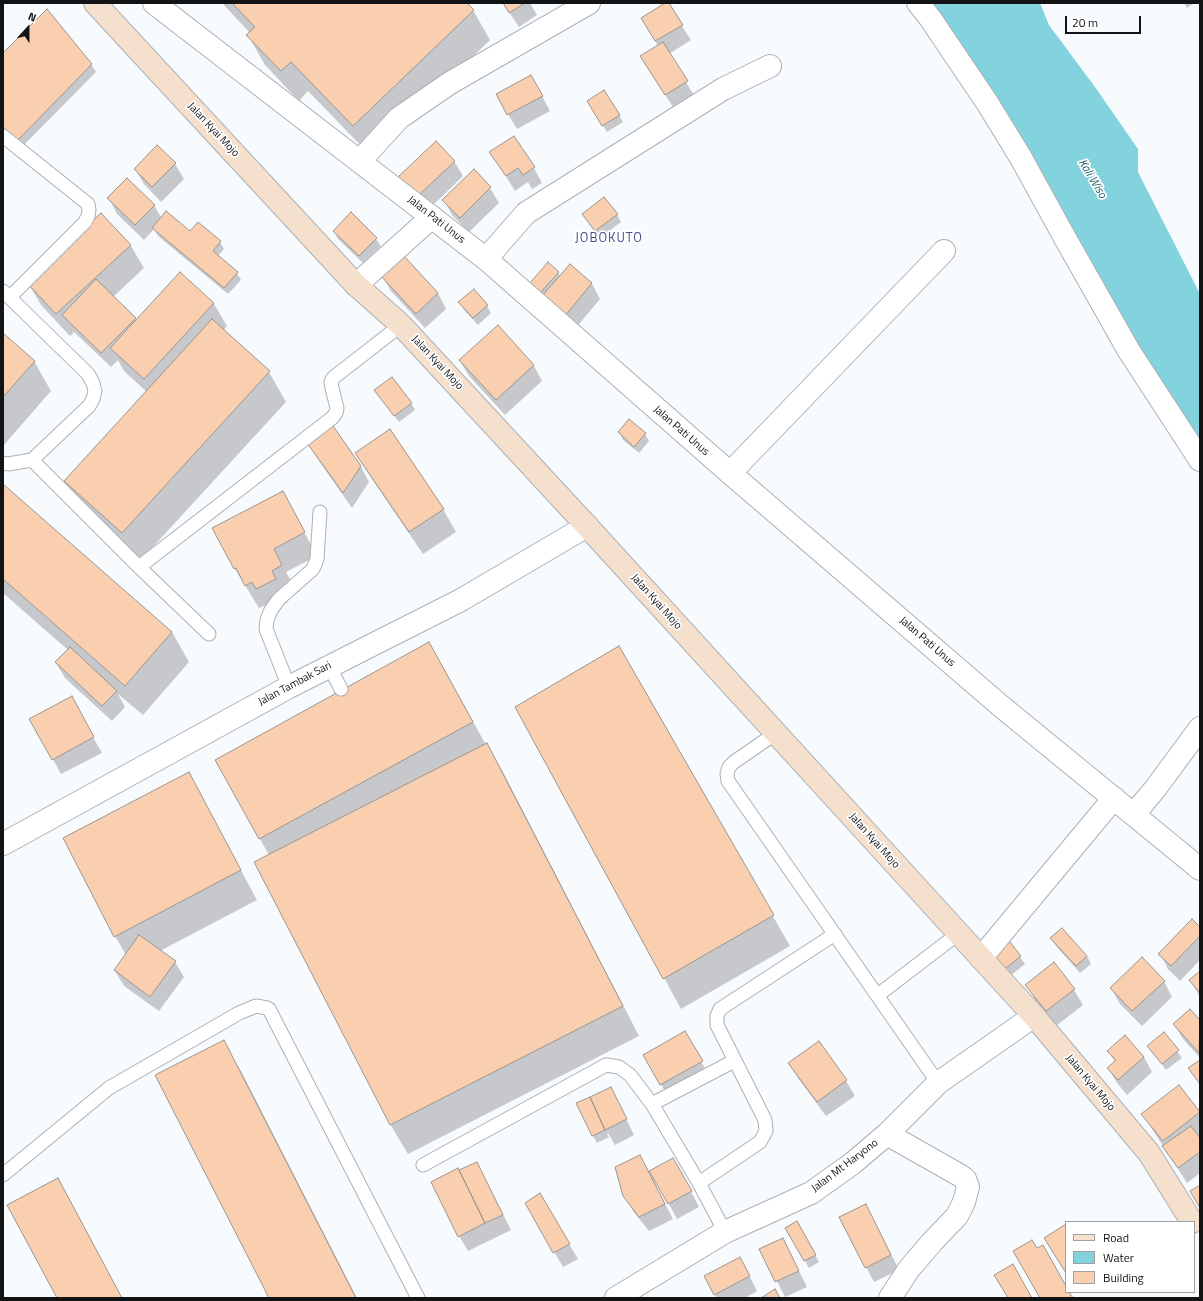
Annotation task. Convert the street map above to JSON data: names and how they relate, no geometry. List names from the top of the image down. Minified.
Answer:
{"streets":{"main road":["Jalan Kyai Mojo"],"street":["Jalan Pati Unus","Jalan Tambak Sari","Jalan Mt Haryono"]},"crossings":[["Jalan Kyai Mojo","Jalan Tambak Sari"],["Jalan Kyai Mojo","Jalan Mt Haryono"]],"districts":["JOBOKUTO"],"water":["Kali Wiso"],"legend":["Road","Water","Building"],"scale_bar":"20 m","north":"top"}
